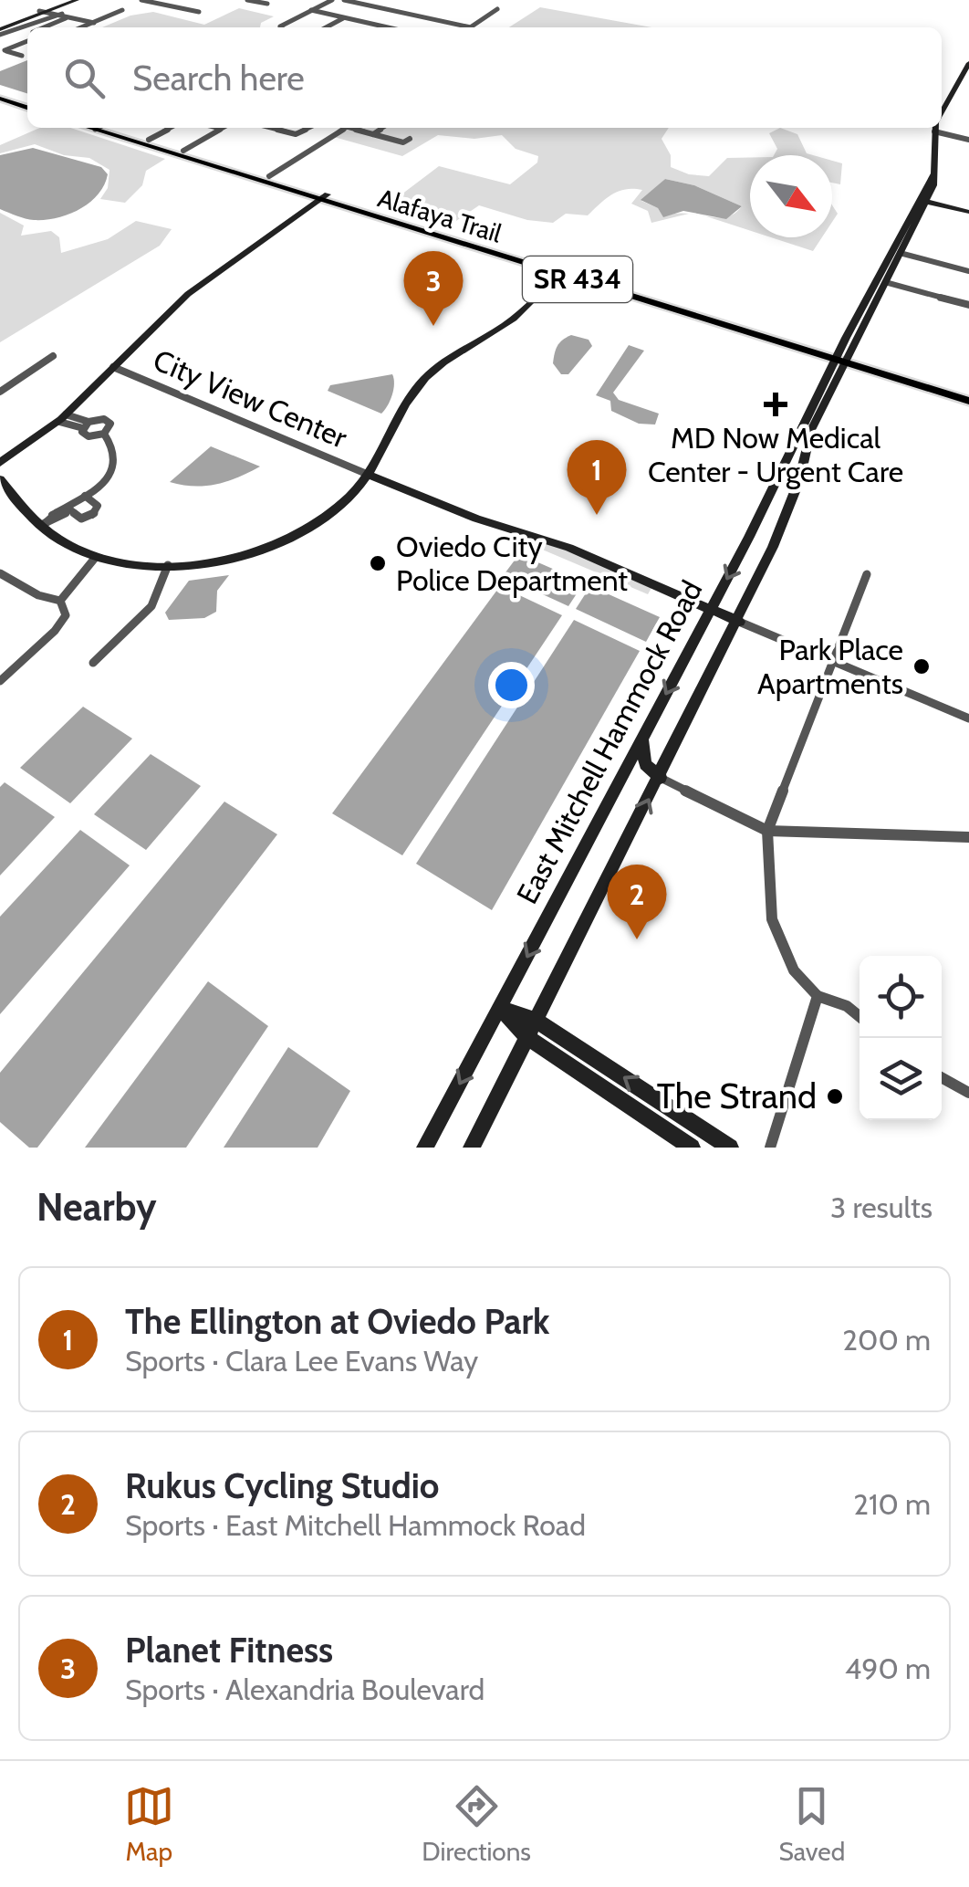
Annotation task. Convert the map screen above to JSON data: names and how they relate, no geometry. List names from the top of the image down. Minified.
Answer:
{"streets":{"main road":["Alafaya Trail","SR 434"],"street":["City View Center","East Mitchell Hammock Road"]},"crossings":[["Alafaya Trail","SR 434"],["Alafaya Trail","East Mitchell Hammock Road"],["SR 434","East Mitchell Hammock Road"]],"places":{"health":["MD Now Medical Center - Urgent Care"],"other":["Oviedo City Police Department","Park Place Apartments","The Strand"]},"north":"bottom right","page":{"search":"Search here","pins":["3","1","2"],"heading":["Nearby","3 results"],"list":[{"mark":"1","name":"The Ellington at Oviedo Park","note":"Sports · Clara Lee Evans Way","value":"200 m"},{"mark":"2","name":"Rukus Cycling Studio","note":"Sports · East Mitchell Hammock Road","value":"210 m"},{"mark":"3","name":"Planet Fitness","note":"Sports · Alexandria Boulevard","value":"490 m"}],"nav":["Map","Directions","Saved"]}}
